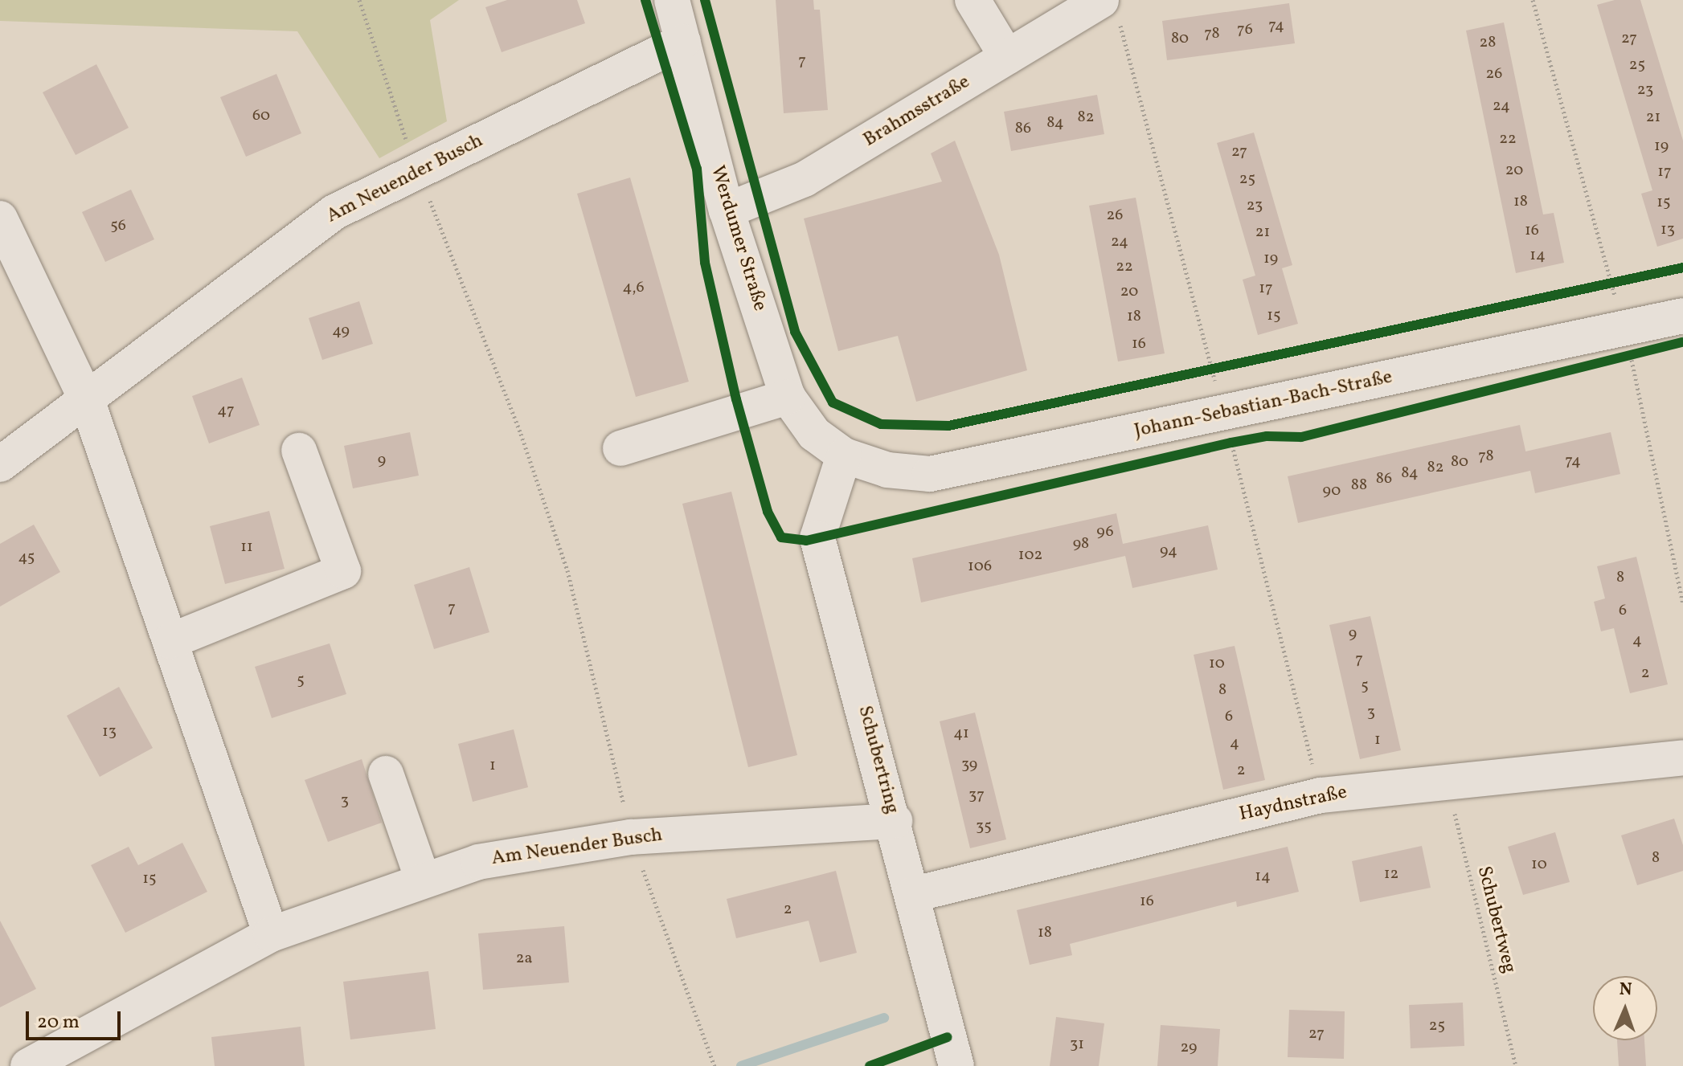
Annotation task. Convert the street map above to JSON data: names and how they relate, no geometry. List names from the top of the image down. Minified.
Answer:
{"streets":{"street":["Brahmsstraße","Am Neuender Busch","Werdumer Straße","Johann-Sebastian-Bach-Straße","Schubertring","Haydnstraße"],"path":["Schubertweg"]},"crossings":[["Brahmsstraße","Werdumer Straße"],["Am Neuender Busch","Werdumer Straße"],["Am Neuender Busch","Schubertring"],["Werdumer Straße","Johann-Sebastian-Bach-Straße"],["Werdumer Straße","Schubertring"],["Johann-Sebastian-Bach-Straße","Schubertring"],["Schubertring","Haydnstraße"],["Haydnstraße","Schubertweg"]],"house_numbers":["74","76","78","80","27","28","7","25","26","23","24","60","82","21","84","86","22","19","27","20","17","25","18","15","23","26","56","13","16","21","24","14","19","22","4,6","17","20","15","18","49","16","47","78","9","74","80","82","84","86","88","90","96","98","11","94","102","45","106","8","7","6","9","4","7","10","2","5","5","8","3","6","13","41","1","4","39","1","2","37","3","35","8","10","12","14","15","16","2","18","2a","25","27","31","29"],"scale_bar":"20 m","north":"top"}
